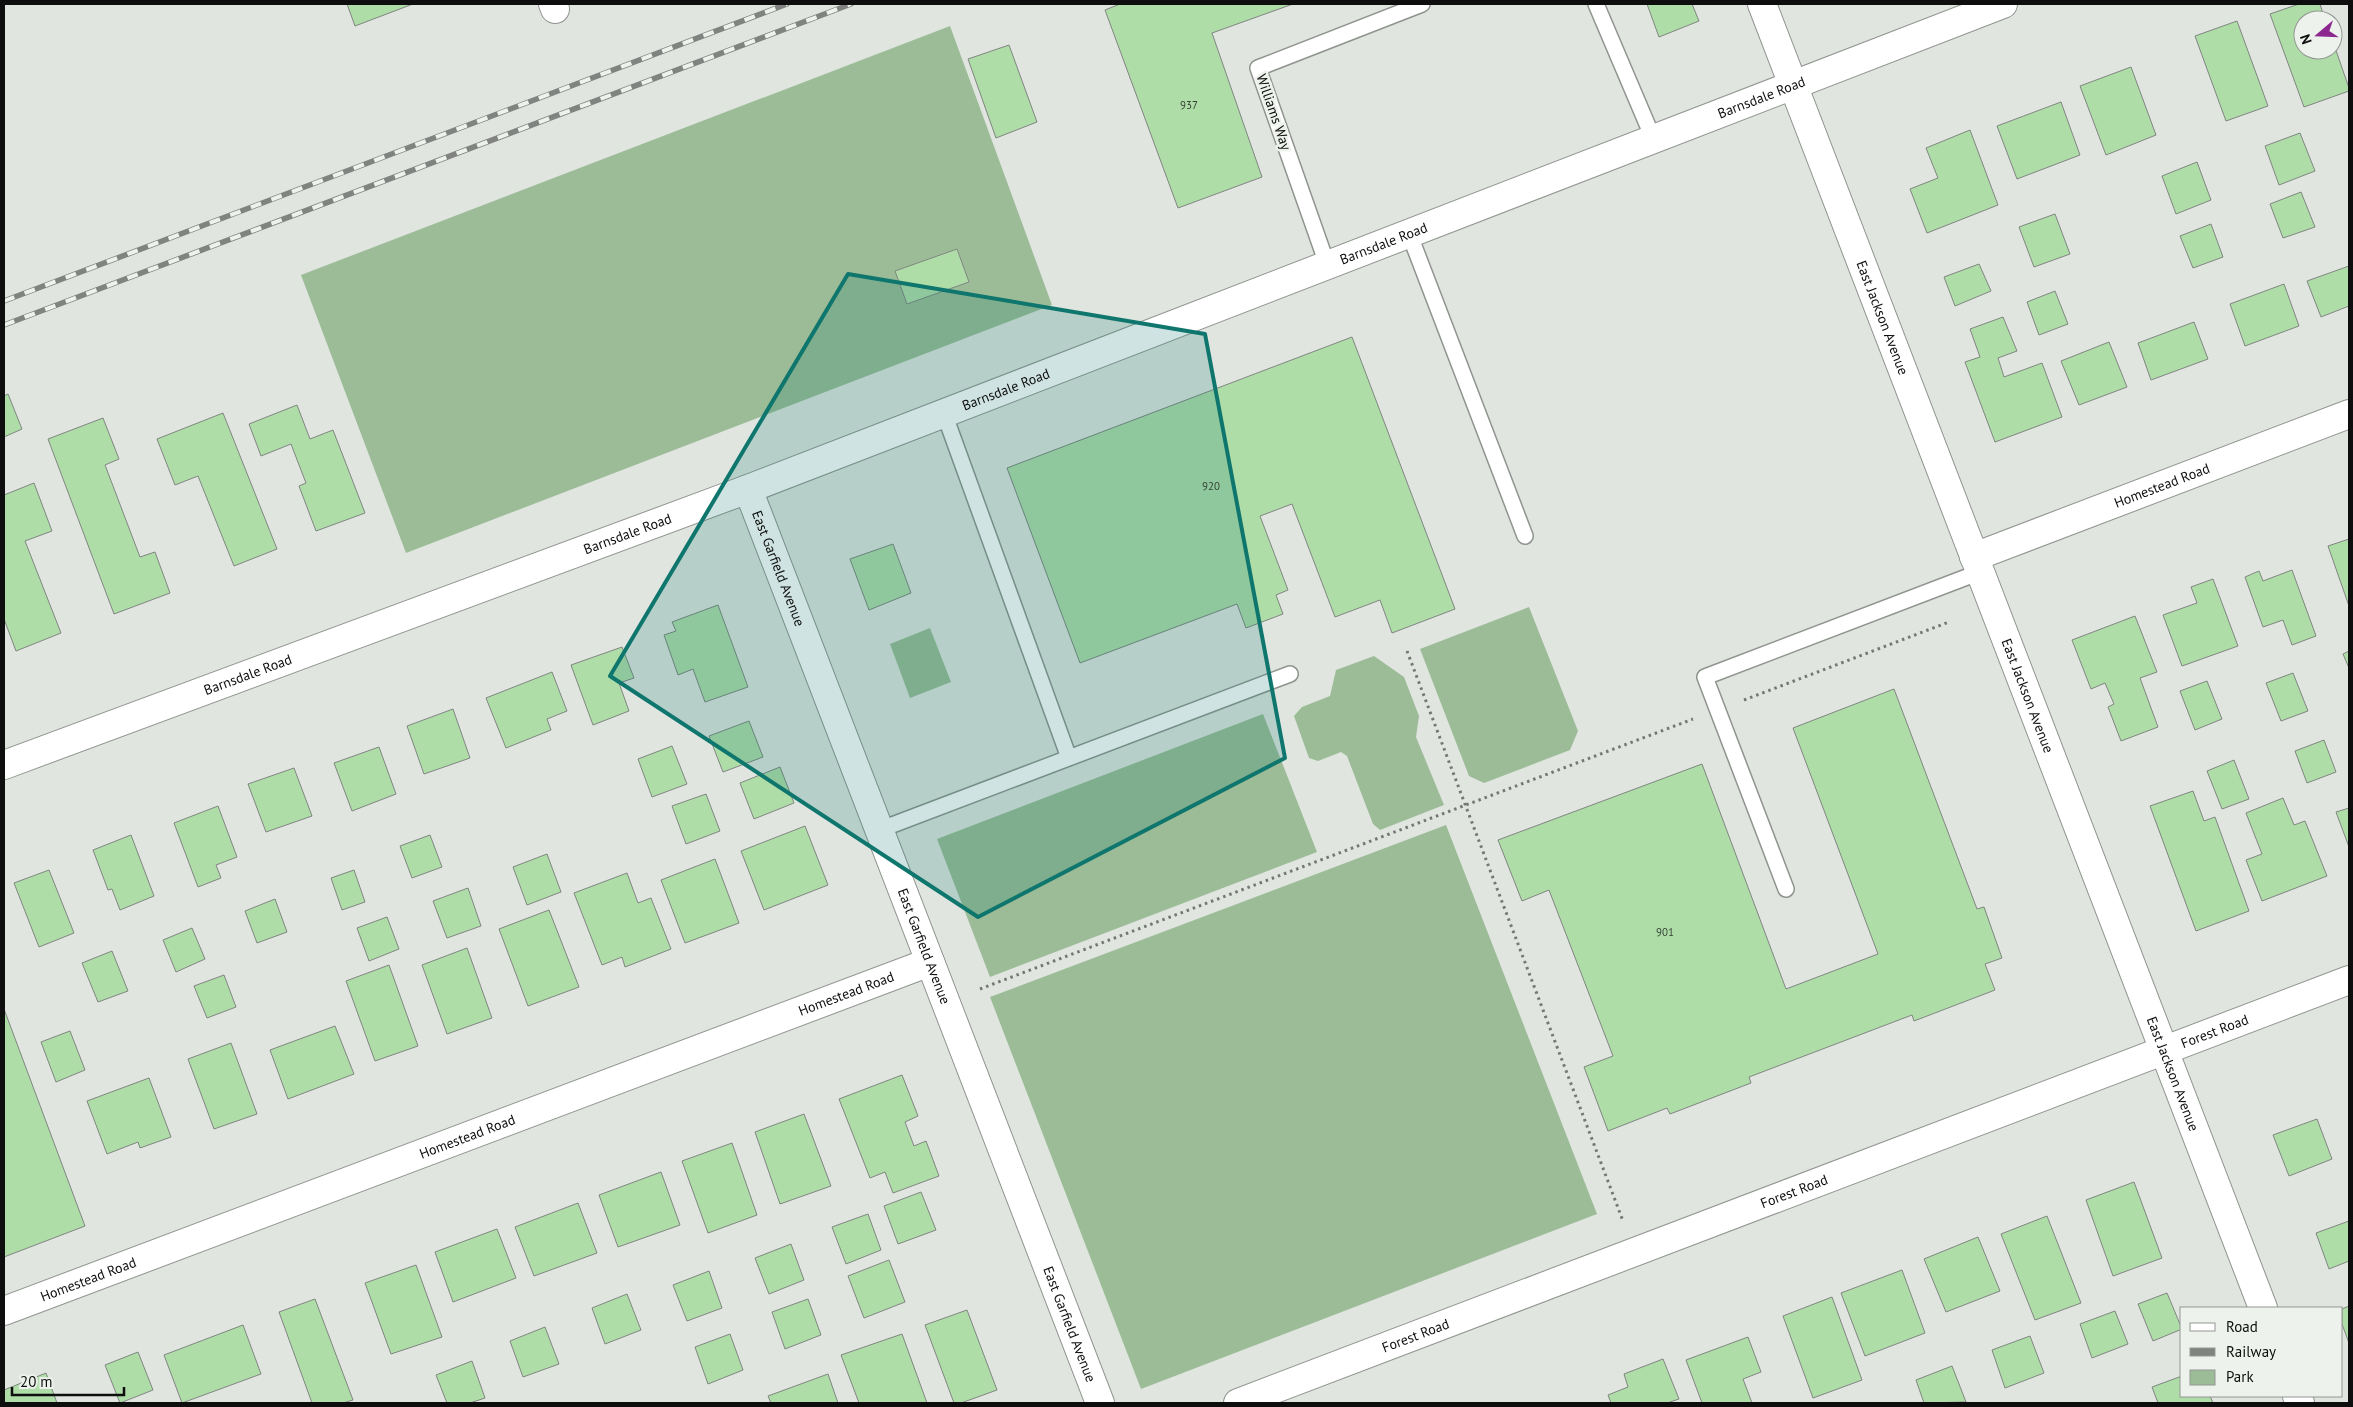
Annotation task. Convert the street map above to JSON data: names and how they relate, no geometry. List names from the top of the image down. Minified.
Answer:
{"streets":{"street":["Barnsdale Road","East Jackson Avenue","Homestead Road","East Garfield Avenue","Forest Road"],"lane":["Williams Way"]},"crossings":[["Barnsdale Road","Williams Way"],["Barnsdale Road","East Jackson Avenue"],["Barnsdale Road","East Garfield Avenue"],["East Jackson Avenue","Homestead Road"],["East Jackson Avenue","Forest Road"],["Homestead Road","East Garfield Avenue"]],"house_numbers":["937","920","901"],"legend":["Road","Railway","Park"],"scale_bar":"20 m","north":"left"}
